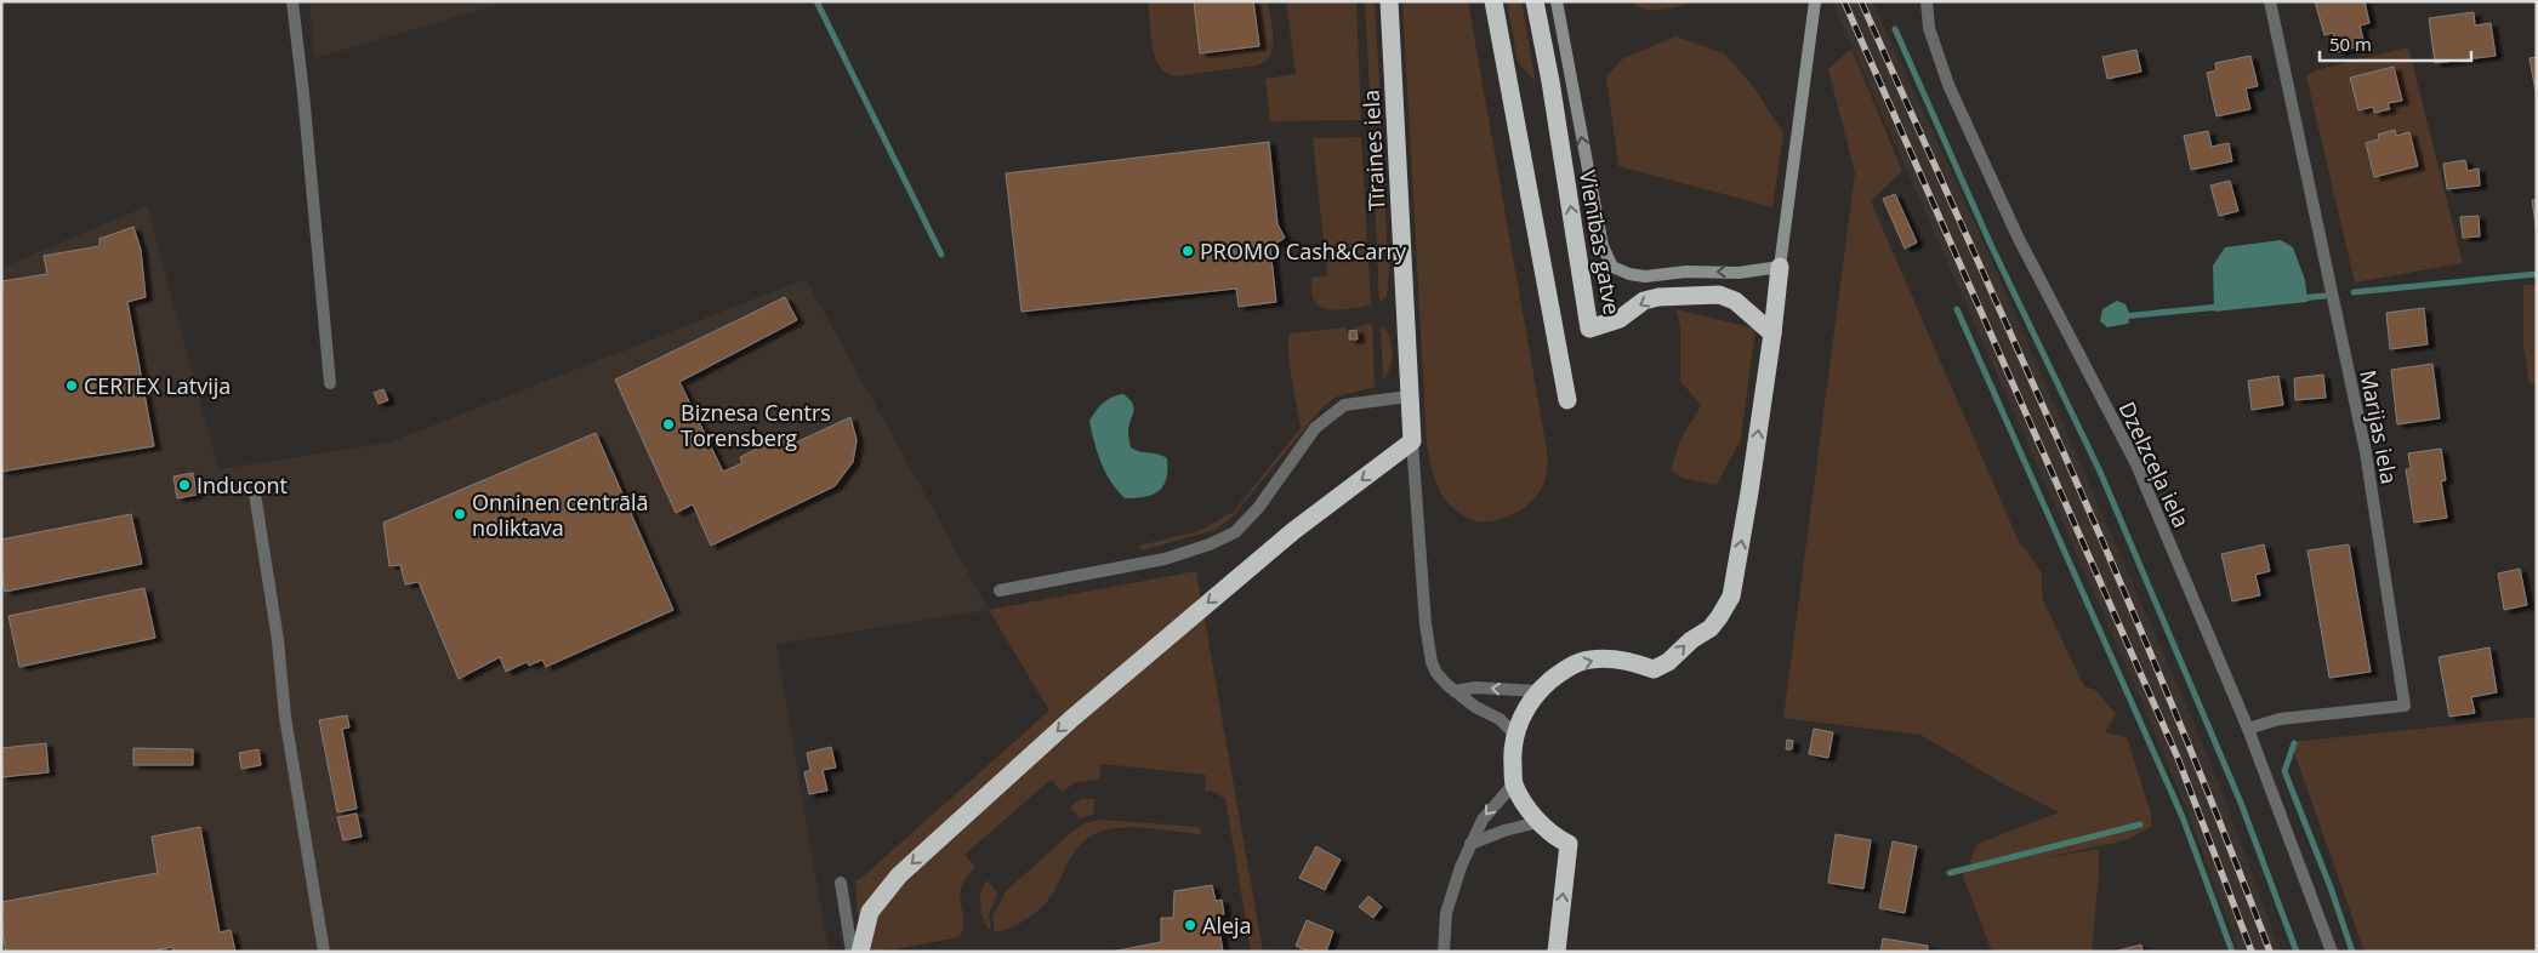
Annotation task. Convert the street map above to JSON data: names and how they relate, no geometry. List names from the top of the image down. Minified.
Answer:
{"streets":{"highway":["Tīraines iela","Vienības gatve"],"street":["Marijas iela","Dzelzceļa iela"]},"crossings":[["Marijas iela","Dzelzceļa iela"]],"places":["PROMO Cash&Carry","CERTEX Latvija","Biznesa Centrs Torensberg","Inducont","Onninen centrālā noliktava","Aleja"],"scale_bar":"50 m"}
